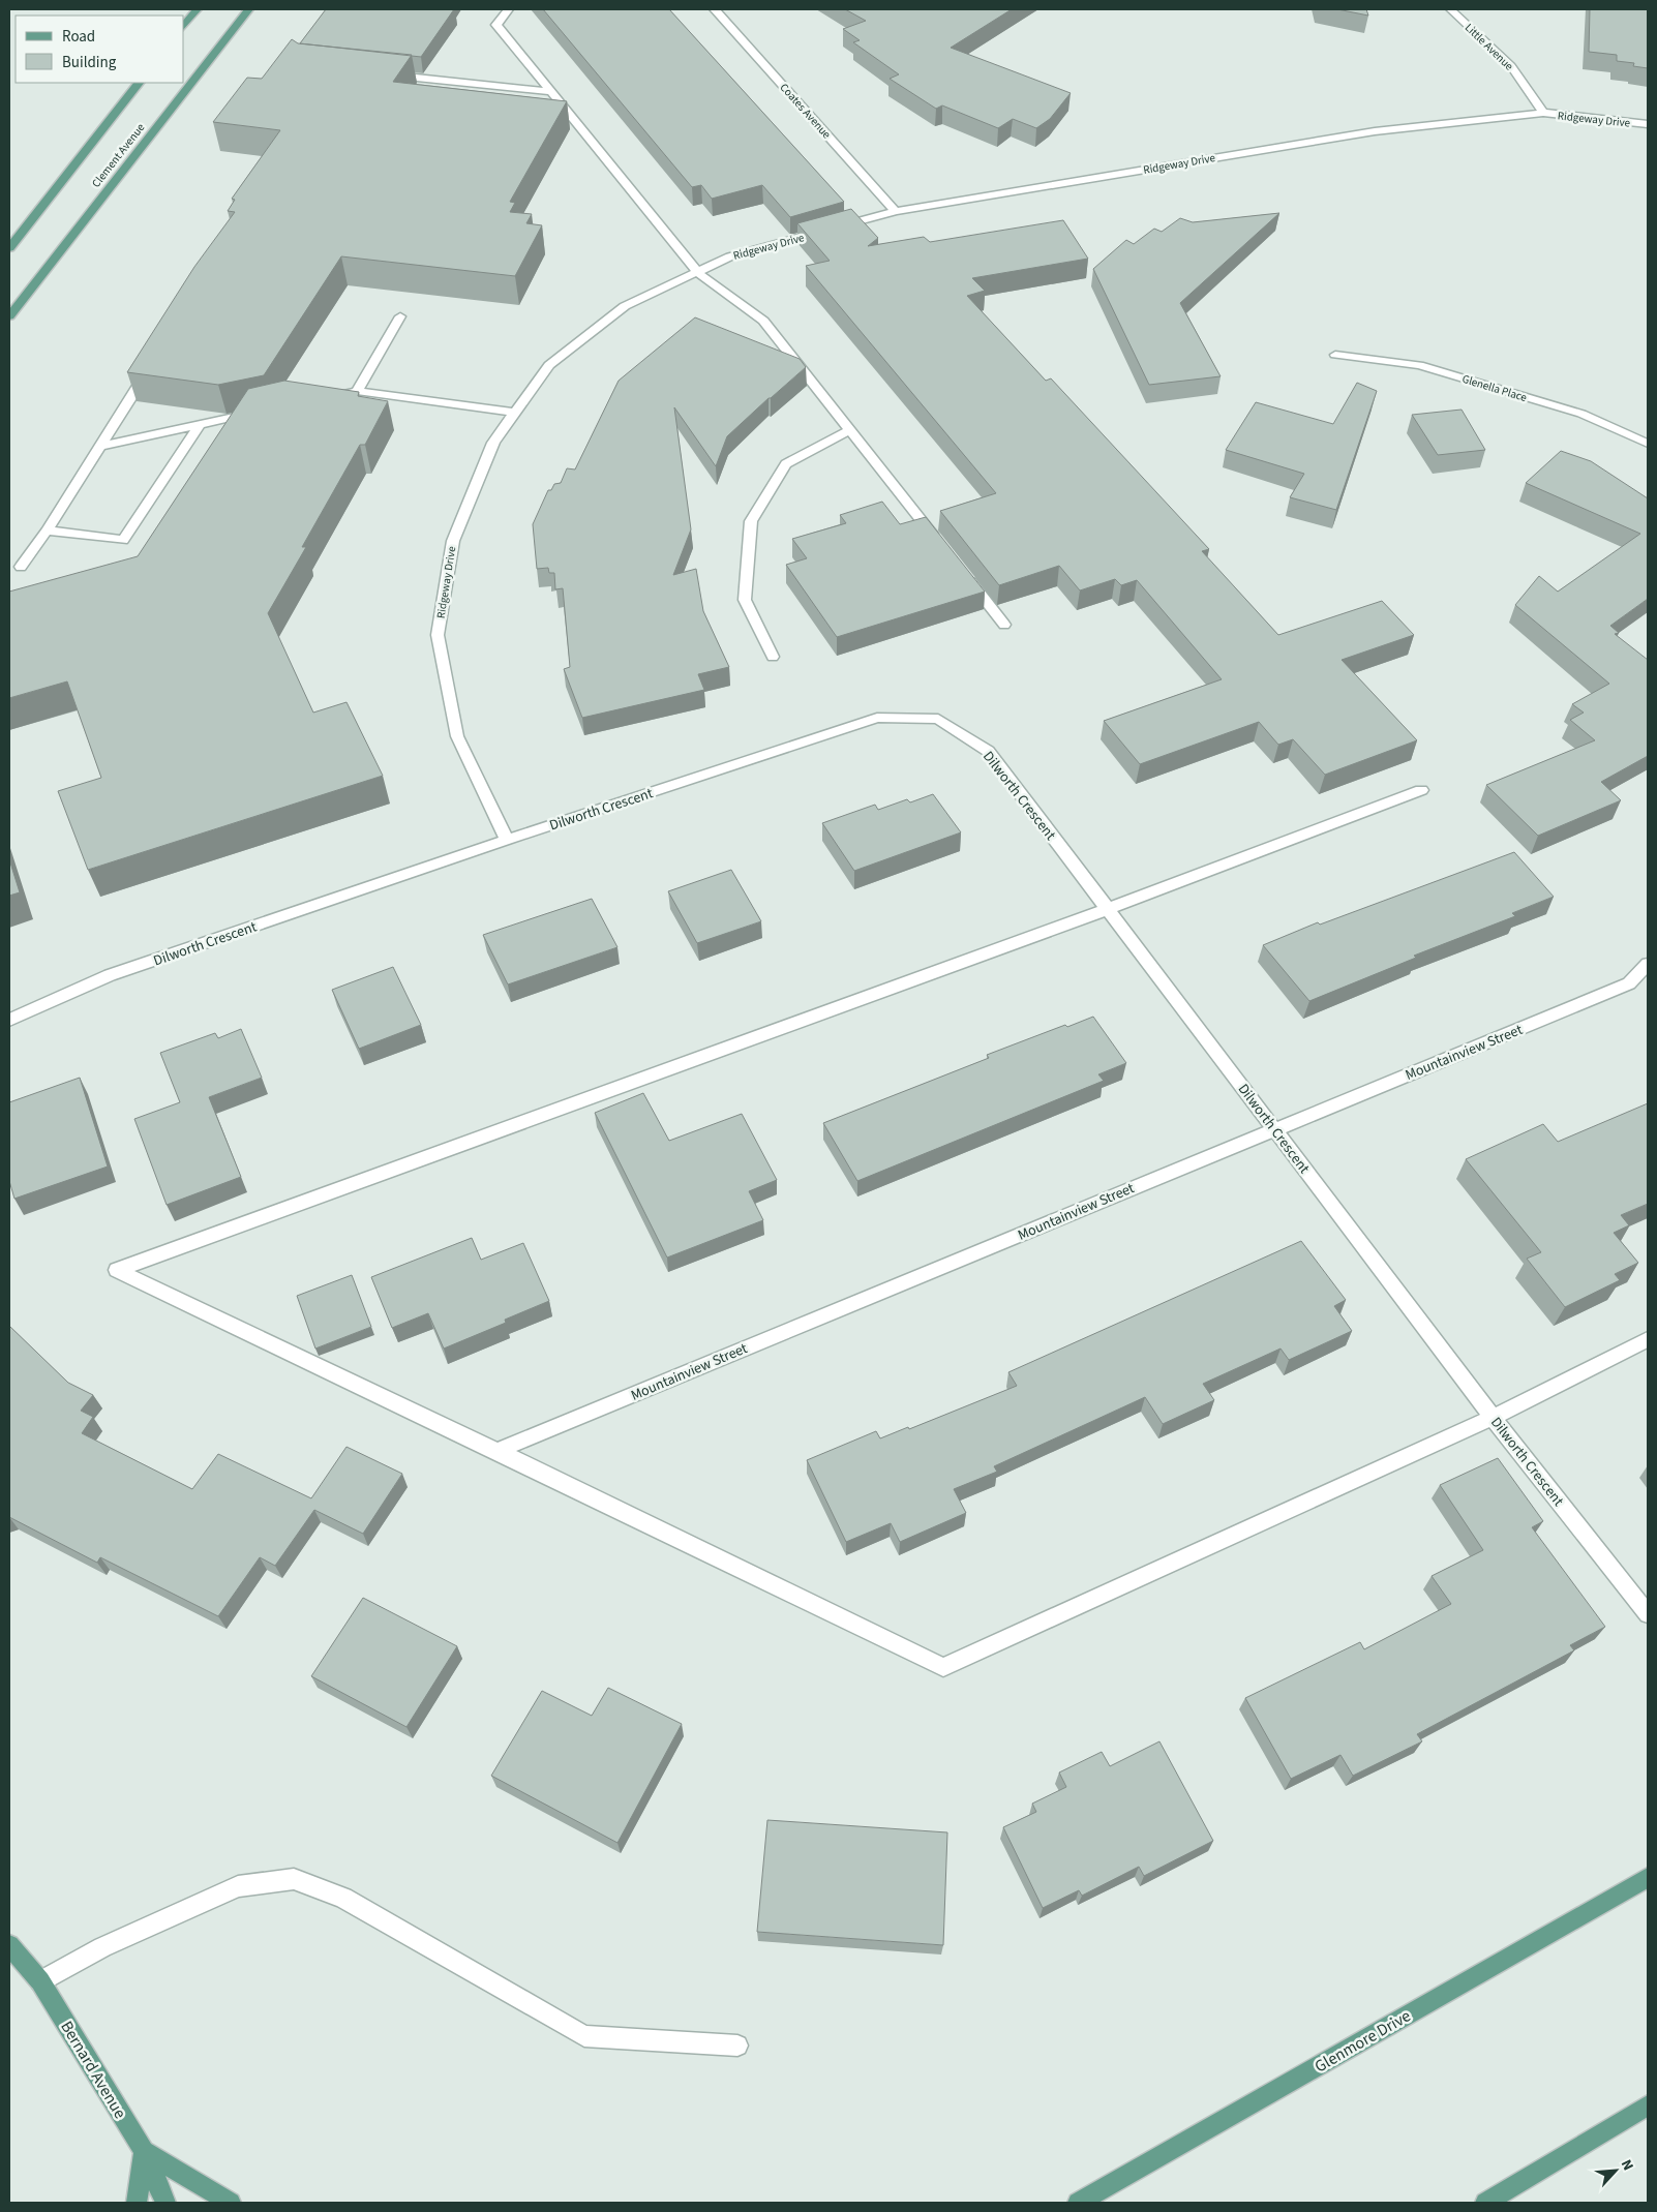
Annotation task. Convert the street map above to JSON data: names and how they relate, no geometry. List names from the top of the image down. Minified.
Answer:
{"streets":{"main road":["Clement Avenue","Glenmore Drive","Bernard Avenue"],"street":["Little Avenue","Coates Avenue","Ridgeway Drive","Glenella Place","Dilworth Crescent","Mountainview Street"]},"crossings":[["Little Avenue","Ridgeway Drive"],["Coates Avenue","Ridgeway Drive"],["Ridgeway Drive","Dilworth Crescent"],["Dilworth Crescent","Mountainview Street"]],"legend":["Road","Building"],"north":"top right"}
